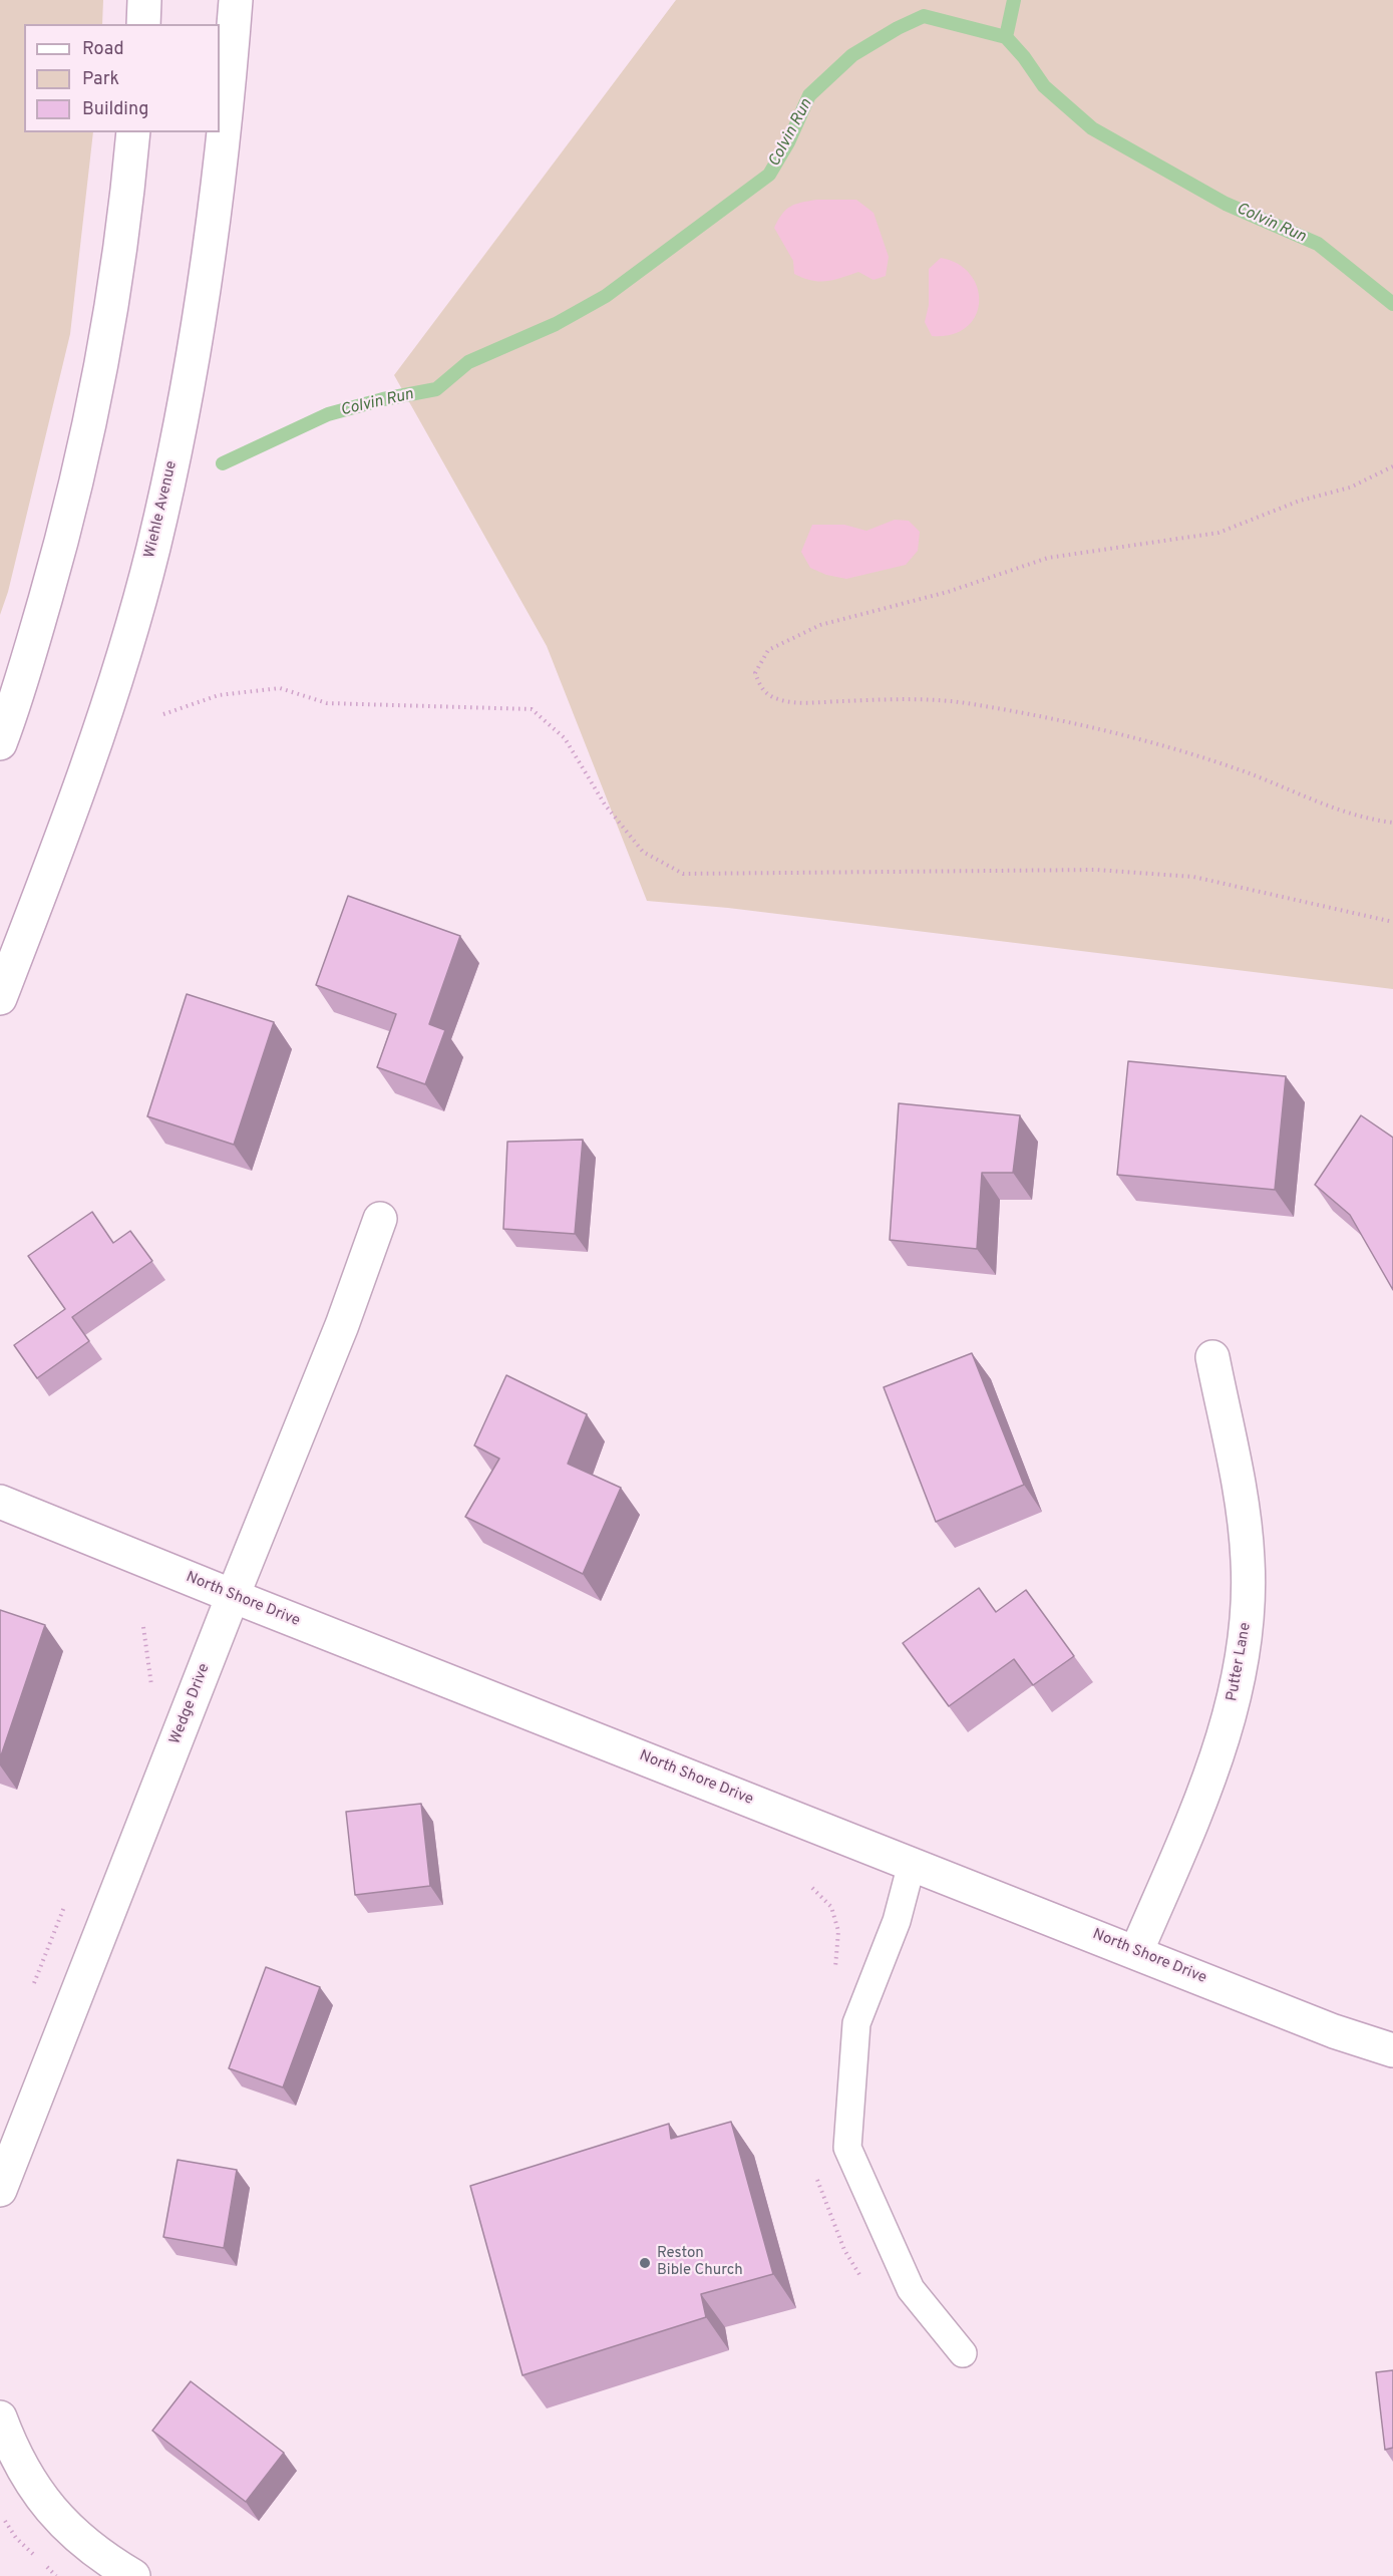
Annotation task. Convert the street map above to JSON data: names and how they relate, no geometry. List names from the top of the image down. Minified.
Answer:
{"streets":{"street":["Wiehle Avenue","North Shore Drive","Putter Lane","Wedge Drive"]},"crossings":[["North Shore Drive","Putter Lane"],["North Shore Drive","Wedge Drive"]],"water":["Colvin Run"],"places":["Reston Bible Church"],"legend":["Road","Park","Building"]}
